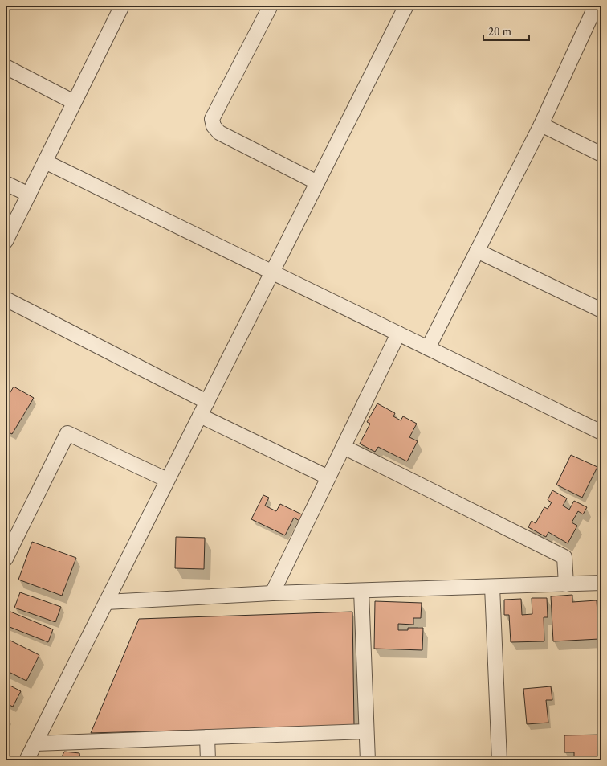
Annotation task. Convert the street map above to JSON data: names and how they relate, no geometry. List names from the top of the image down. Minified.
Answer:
{"scale_bar":"20 m"}
